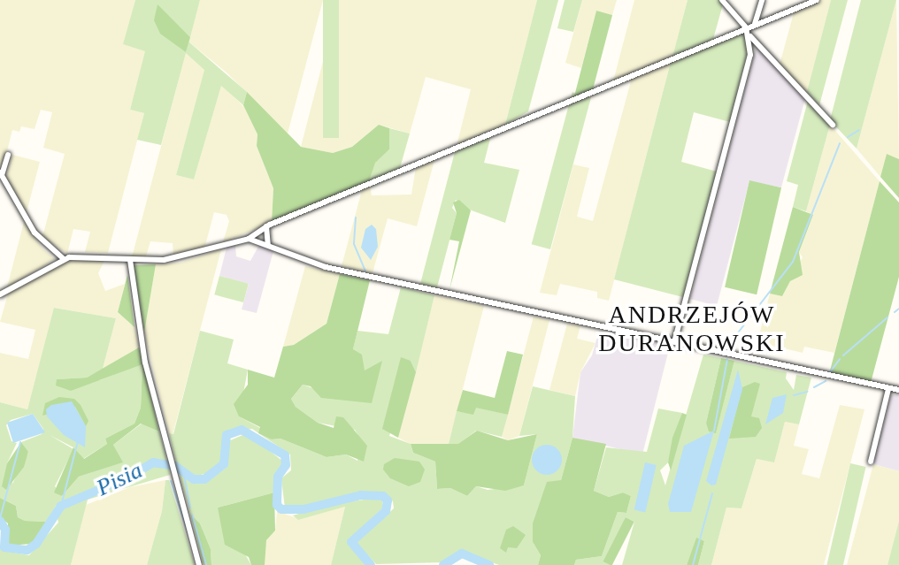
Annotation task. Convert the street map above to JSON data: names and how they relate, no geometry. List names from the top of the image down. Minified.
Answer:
{"districts":["ANDRZEJÓW DURANOWSKI"],"water":["Pisia"]}
